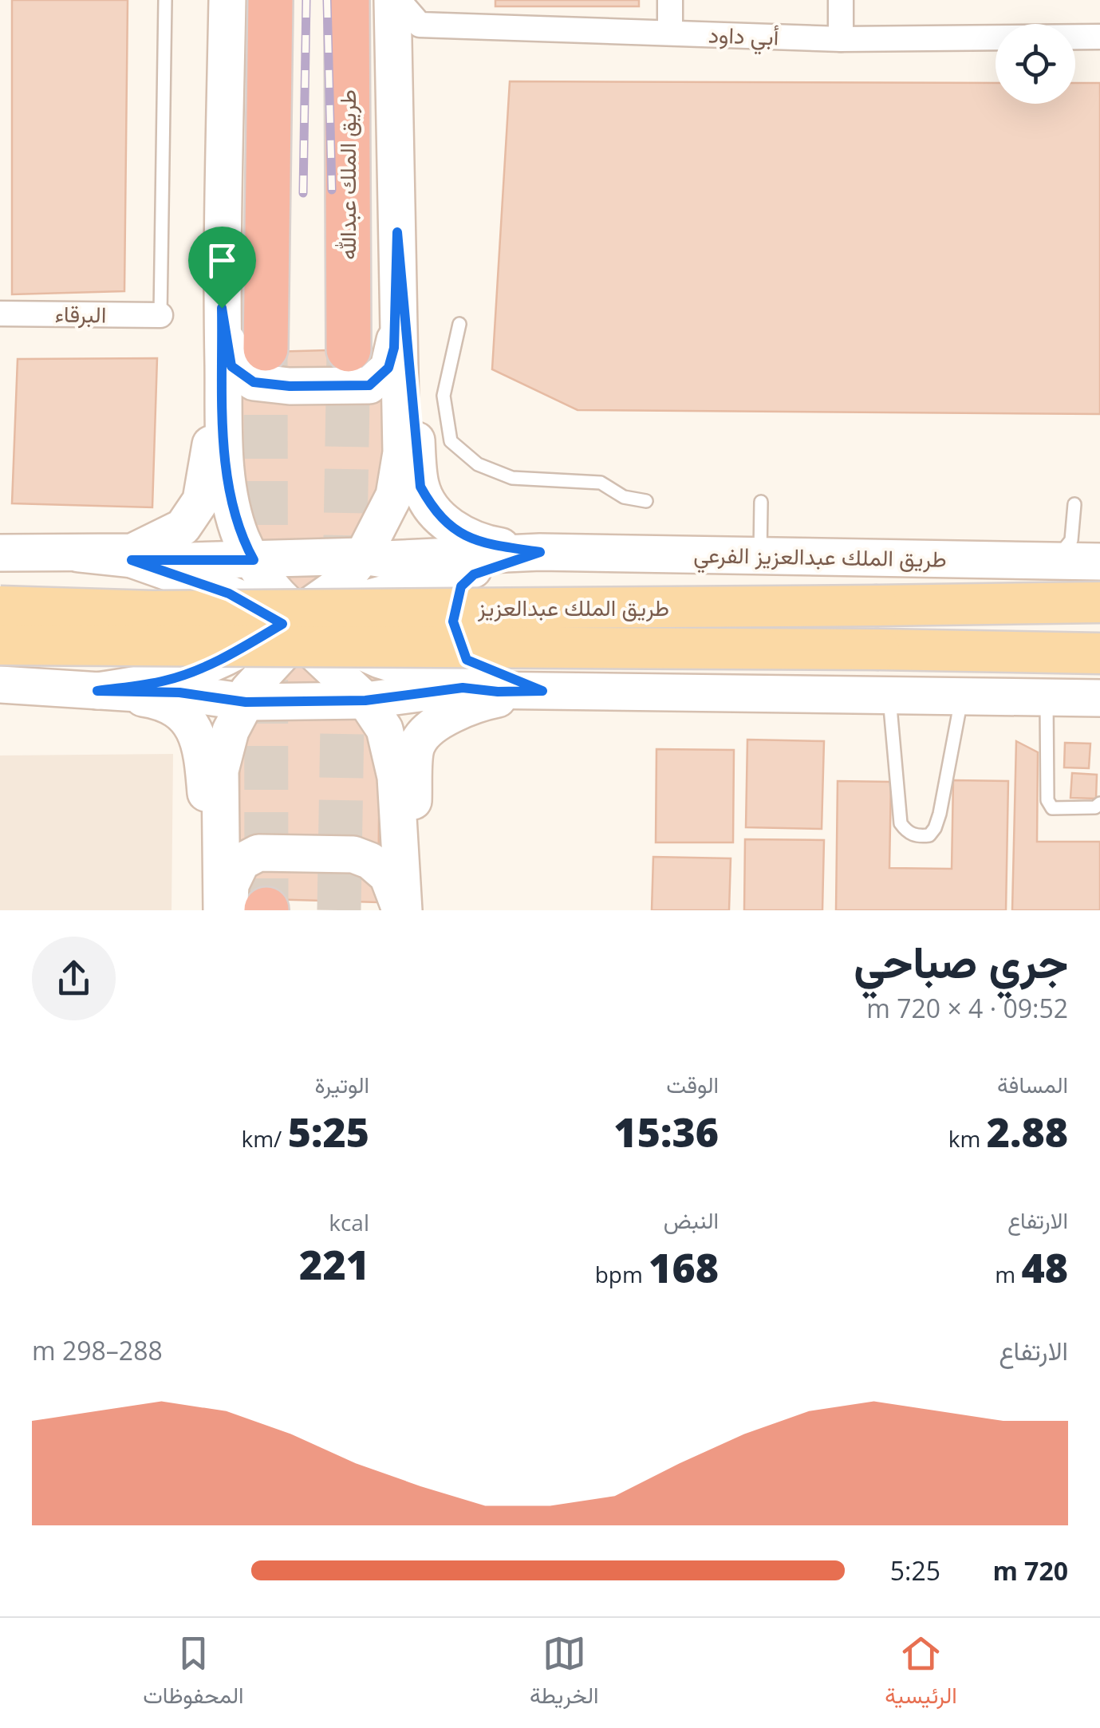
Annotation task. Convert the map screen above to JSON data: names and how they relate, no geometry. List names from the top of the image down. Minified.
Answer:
{"streets":{"highway":["طريق الملك عبدالله"],"main road":["طريق الملك عبدالعزيز الفرعي","طريق الملك عبدالعزيز"],"street":["أبي داود","البرقاء"]},"page":{"heading":["جري صباحي","09:52 · 4 × 720 m"],"stats":[["المسافة","2.88 km"],["الوقت","15:36"],["الوتيرة","5:25 /km"],["الارتفاع","48 m"],["النبض","168 bpm"],["kcal","221"]],"chart":["الارتفاع","288–298 m"],"list":[{"name":"720 m","note":"5:25"}],"tabs":["الرئيسية","الخريطة","المحفوظات"]}}
